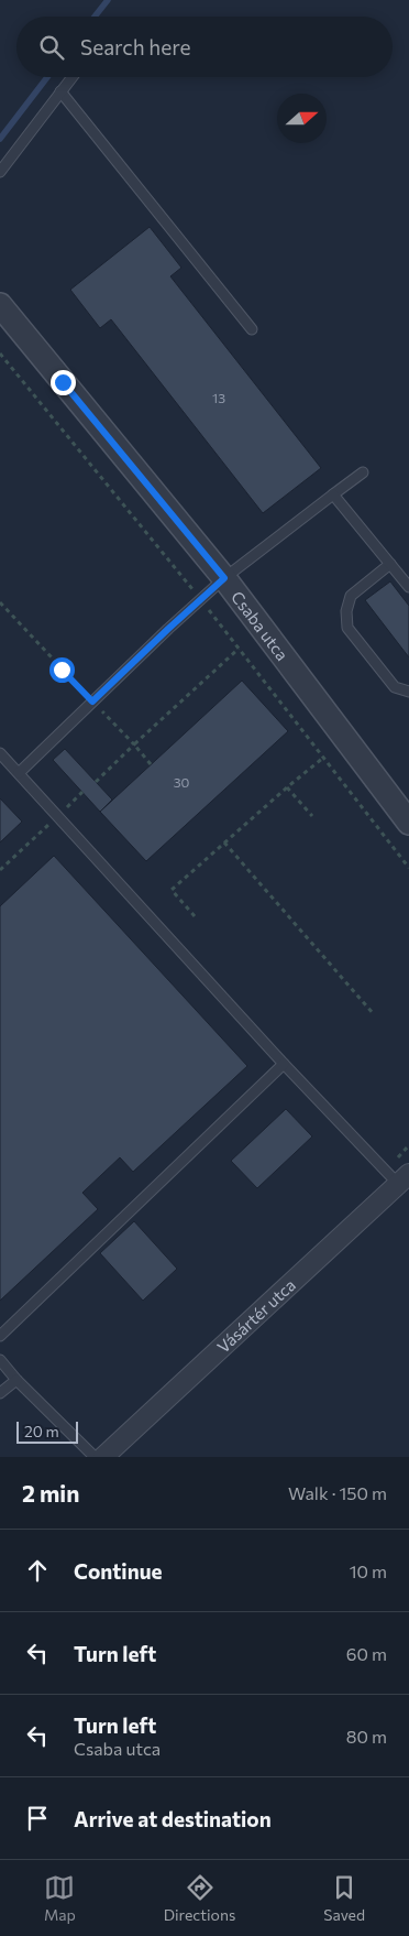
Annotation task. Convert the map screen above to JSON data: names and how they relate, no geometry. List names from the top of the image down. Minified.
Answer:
{"streets":{"street":["Csaba utca","Vásártér utca"]},"house_numbers":["13","30"],"scale_bar":"20 m","north":"right","page":{"search":"Search here","scale":"20 m","heading":["2 min","Walk · 150 m"],"list":[["Continue","10 m"],["Turn left","60 m"],["Turn left","Csaba utca","80 m"],"Arrive at destination"],"nav":["Map","Directions","Saved"]}}
